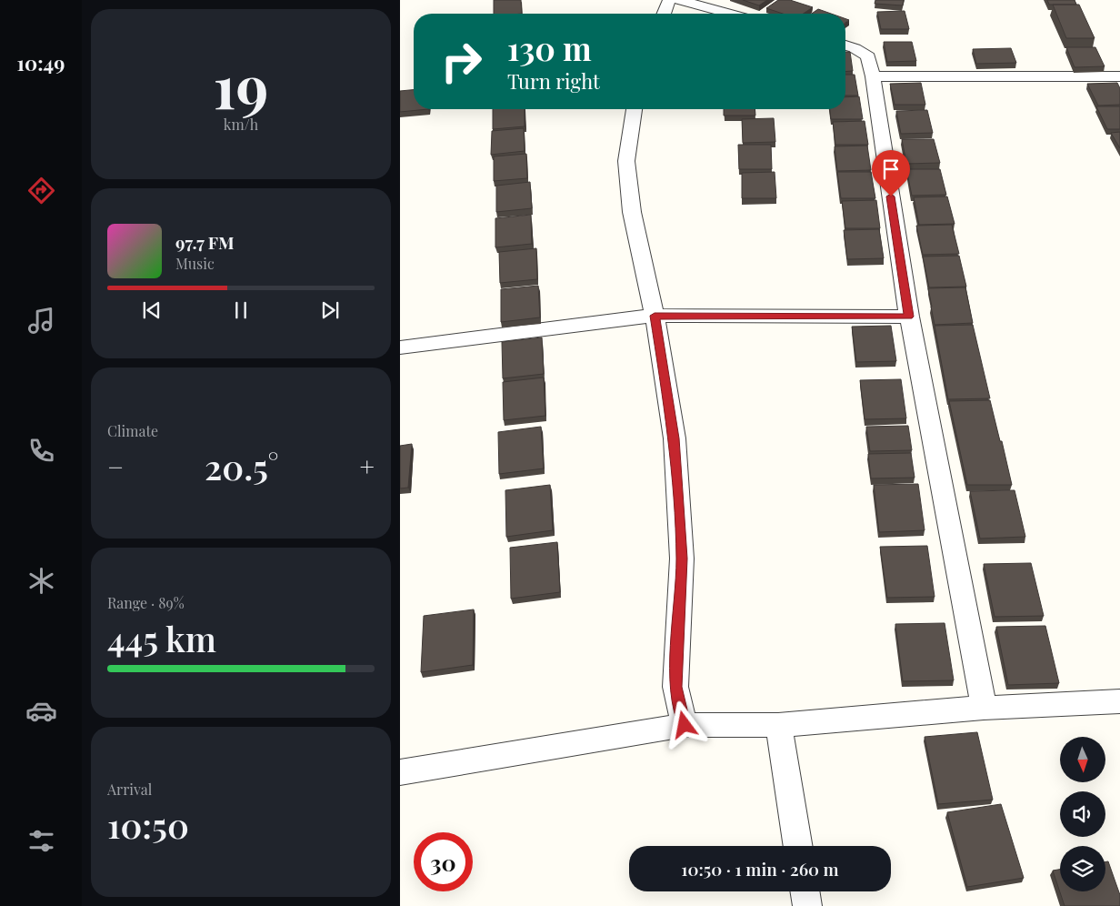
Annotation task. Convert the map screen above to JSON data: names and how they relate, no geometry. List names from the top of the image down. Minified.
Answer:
{"north":"bottom","page":{"tabs":"10:49","tile":[["19","km/h"],"Climate",["Range · 89%","445 km"],["Arrival","10:50"]],"turn":["130 m","Turn right"],"song":["97.7 FM","Music"],"heat":["−","20.5°","+"],"limit":"30","trip":"10:50 · 1 min · 260 m"}}
